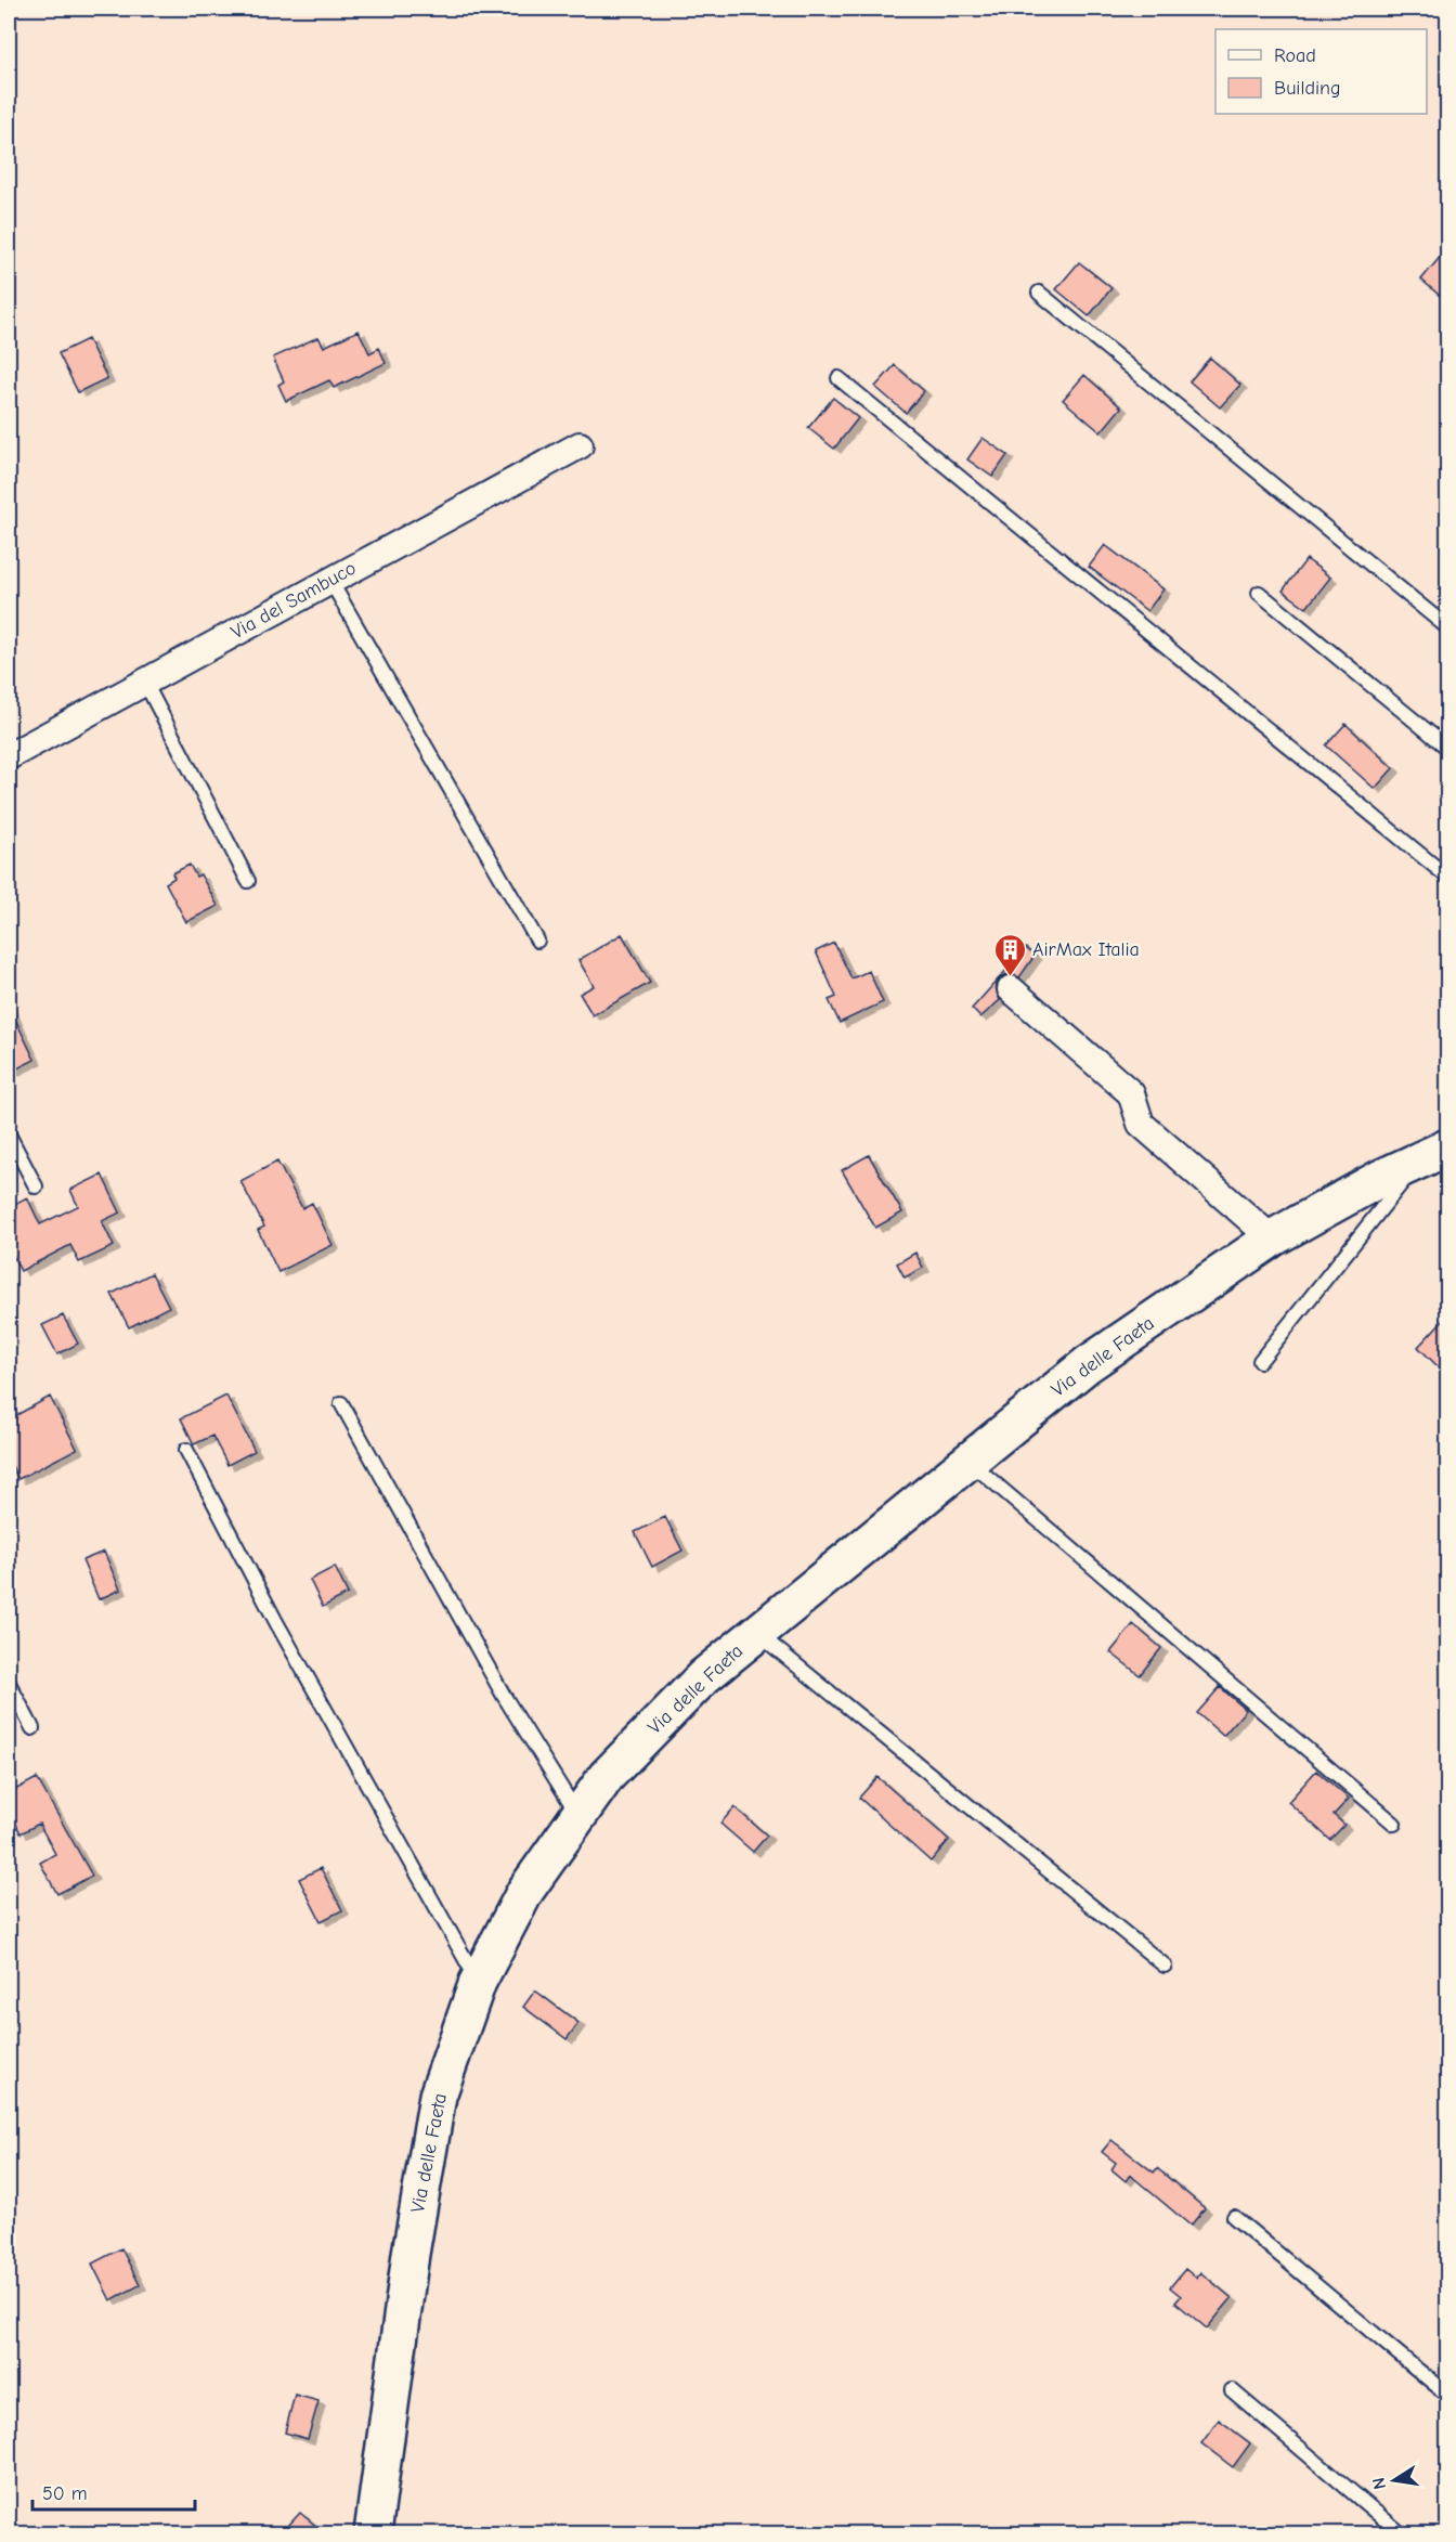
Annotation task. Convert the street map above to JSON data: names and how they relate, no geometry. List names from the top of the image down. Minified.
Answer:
{"streets":{"street":["Via del Sambuco","Via delle Faeta"]},"places":{"building":["AirMax Italia"]},"legend":["Road","Building"],"scale_bar":"50 m","north":"left"}
